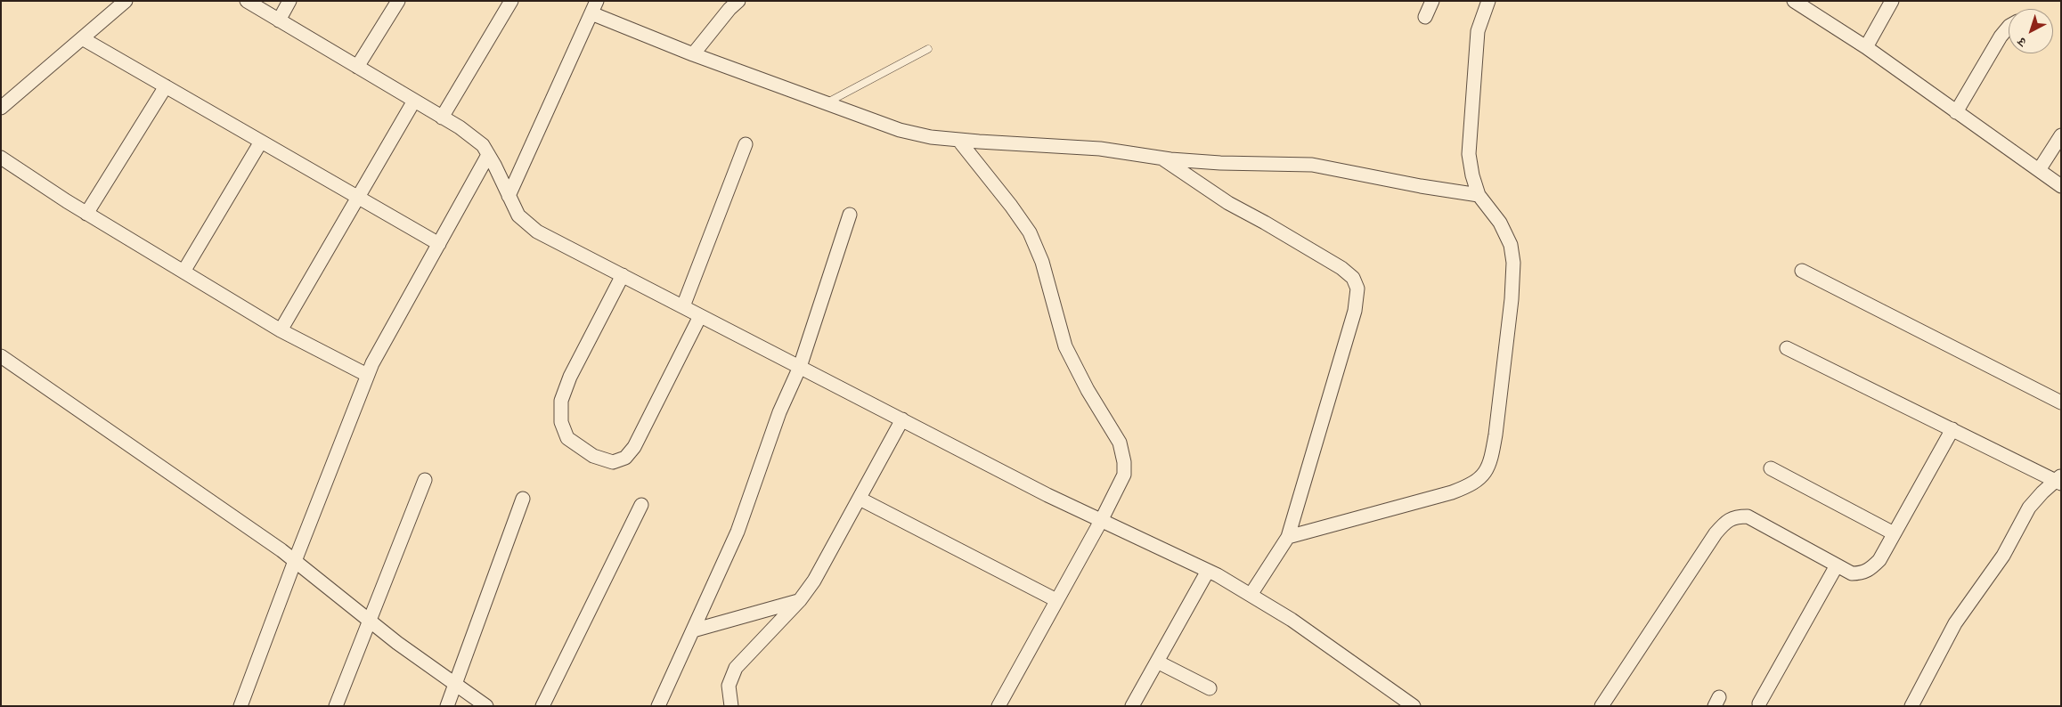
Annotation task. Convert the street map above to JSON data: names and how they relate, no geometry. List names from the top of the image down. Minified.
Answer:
{"north":"bottom left"}
